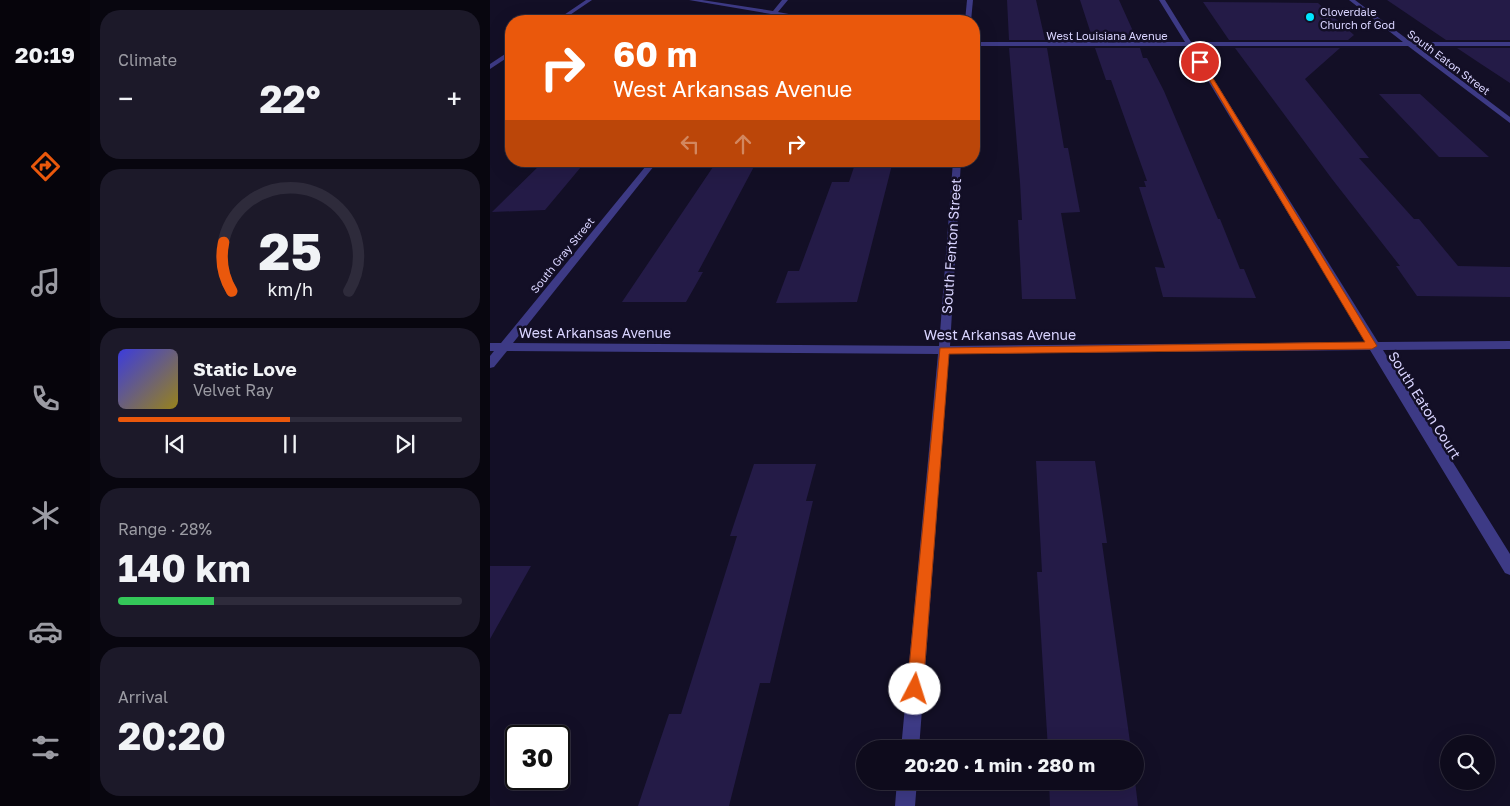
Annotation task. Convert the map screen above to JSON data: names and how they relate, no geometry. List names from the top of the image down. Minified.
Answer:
{"streets":{"street":["West Louisiana Avenue","South Eaton Street","South Fenton Street","South Gray Street","West Arkansas Avenue","South Eaton Court"]},"crossings":[["West Louisiana Avenue","South Eaton Street"],["West Louisiana Avenue","South Eaton Court"],["South Fenton Street","West Arkansas Avenue"],["South Gray Street","West Arkansas Avenue"],["West Arkansas Avenue","South Eaton Court"]],"places":["Cloverdale Church of God"],"page":{"tabs":"20:19","tile":["Climate",["Range · 28%","140 km"],["Arrival","20:20"]],"turn":["60 m","West Arkansas Avenue"],"heat":["−","22°","+"],"song":["Static Love","Velvet Ray"],"limit":"30","trip":"20:20 · 1 min · 280 m","gauge":["25","km/h"]}}
